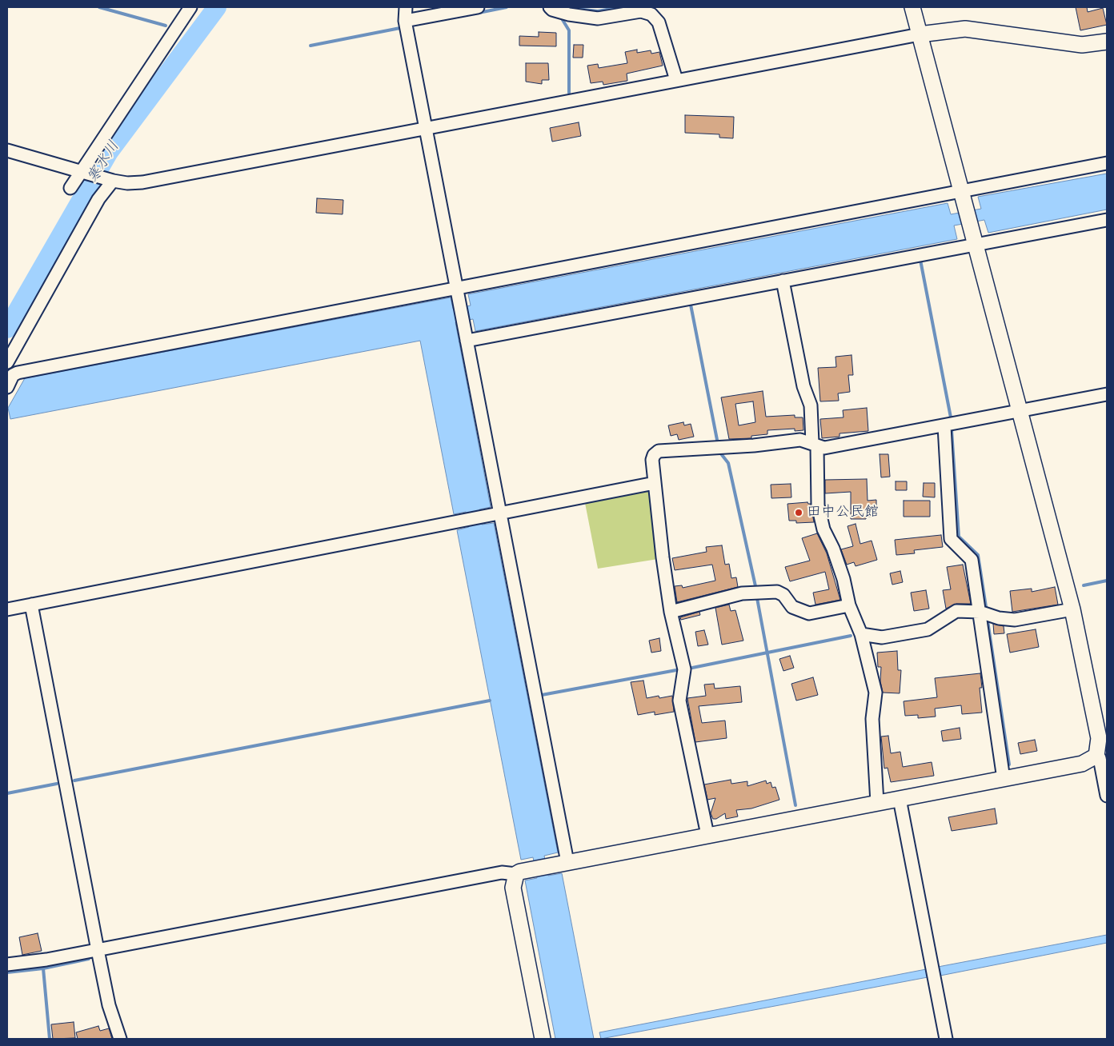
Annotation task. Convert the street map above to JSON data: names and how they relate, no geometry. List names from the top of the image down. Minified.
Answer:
{"water":["寒水川"],"places":["田中公民館"]}
